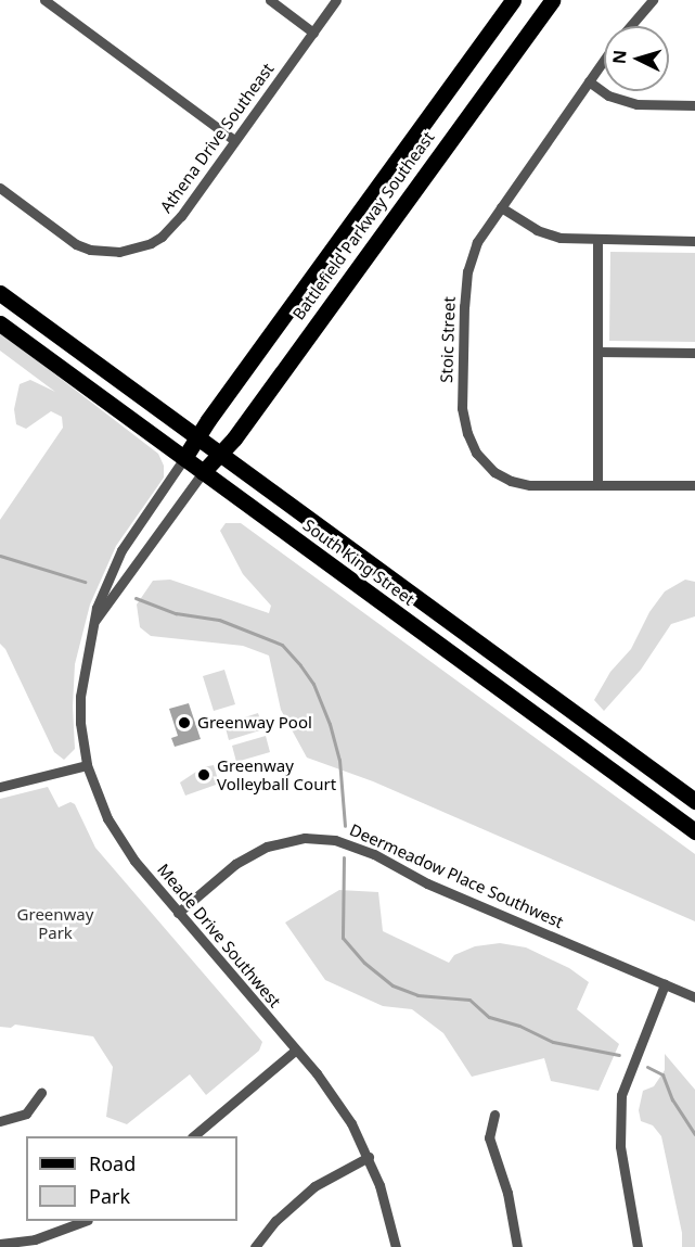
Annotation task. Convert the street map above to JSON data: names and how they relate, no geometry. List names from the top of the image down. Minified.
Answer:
{"streets":{"main road":["Battlefield Parkway Southeast","South King Street"],"street":["Athena Drive Southeast","Stoic Street","Deermeadow Place Southwest","Meade Drive Southwest"]},"crossings":[["Battlefield Parkway Southeast","South King Street"],["Battlefield Parkway Southeast","Meade Drive Southwest"],["South King Street","Meade Drive Southwest"],["Deermeadow Place Southwest","Meade Drive Southwest"]],"parks":["Greenway Park"],"places":["Greenway Pool","Greenway Volleyball Court"],"legend":["Road","Park"],"north":"left"}
